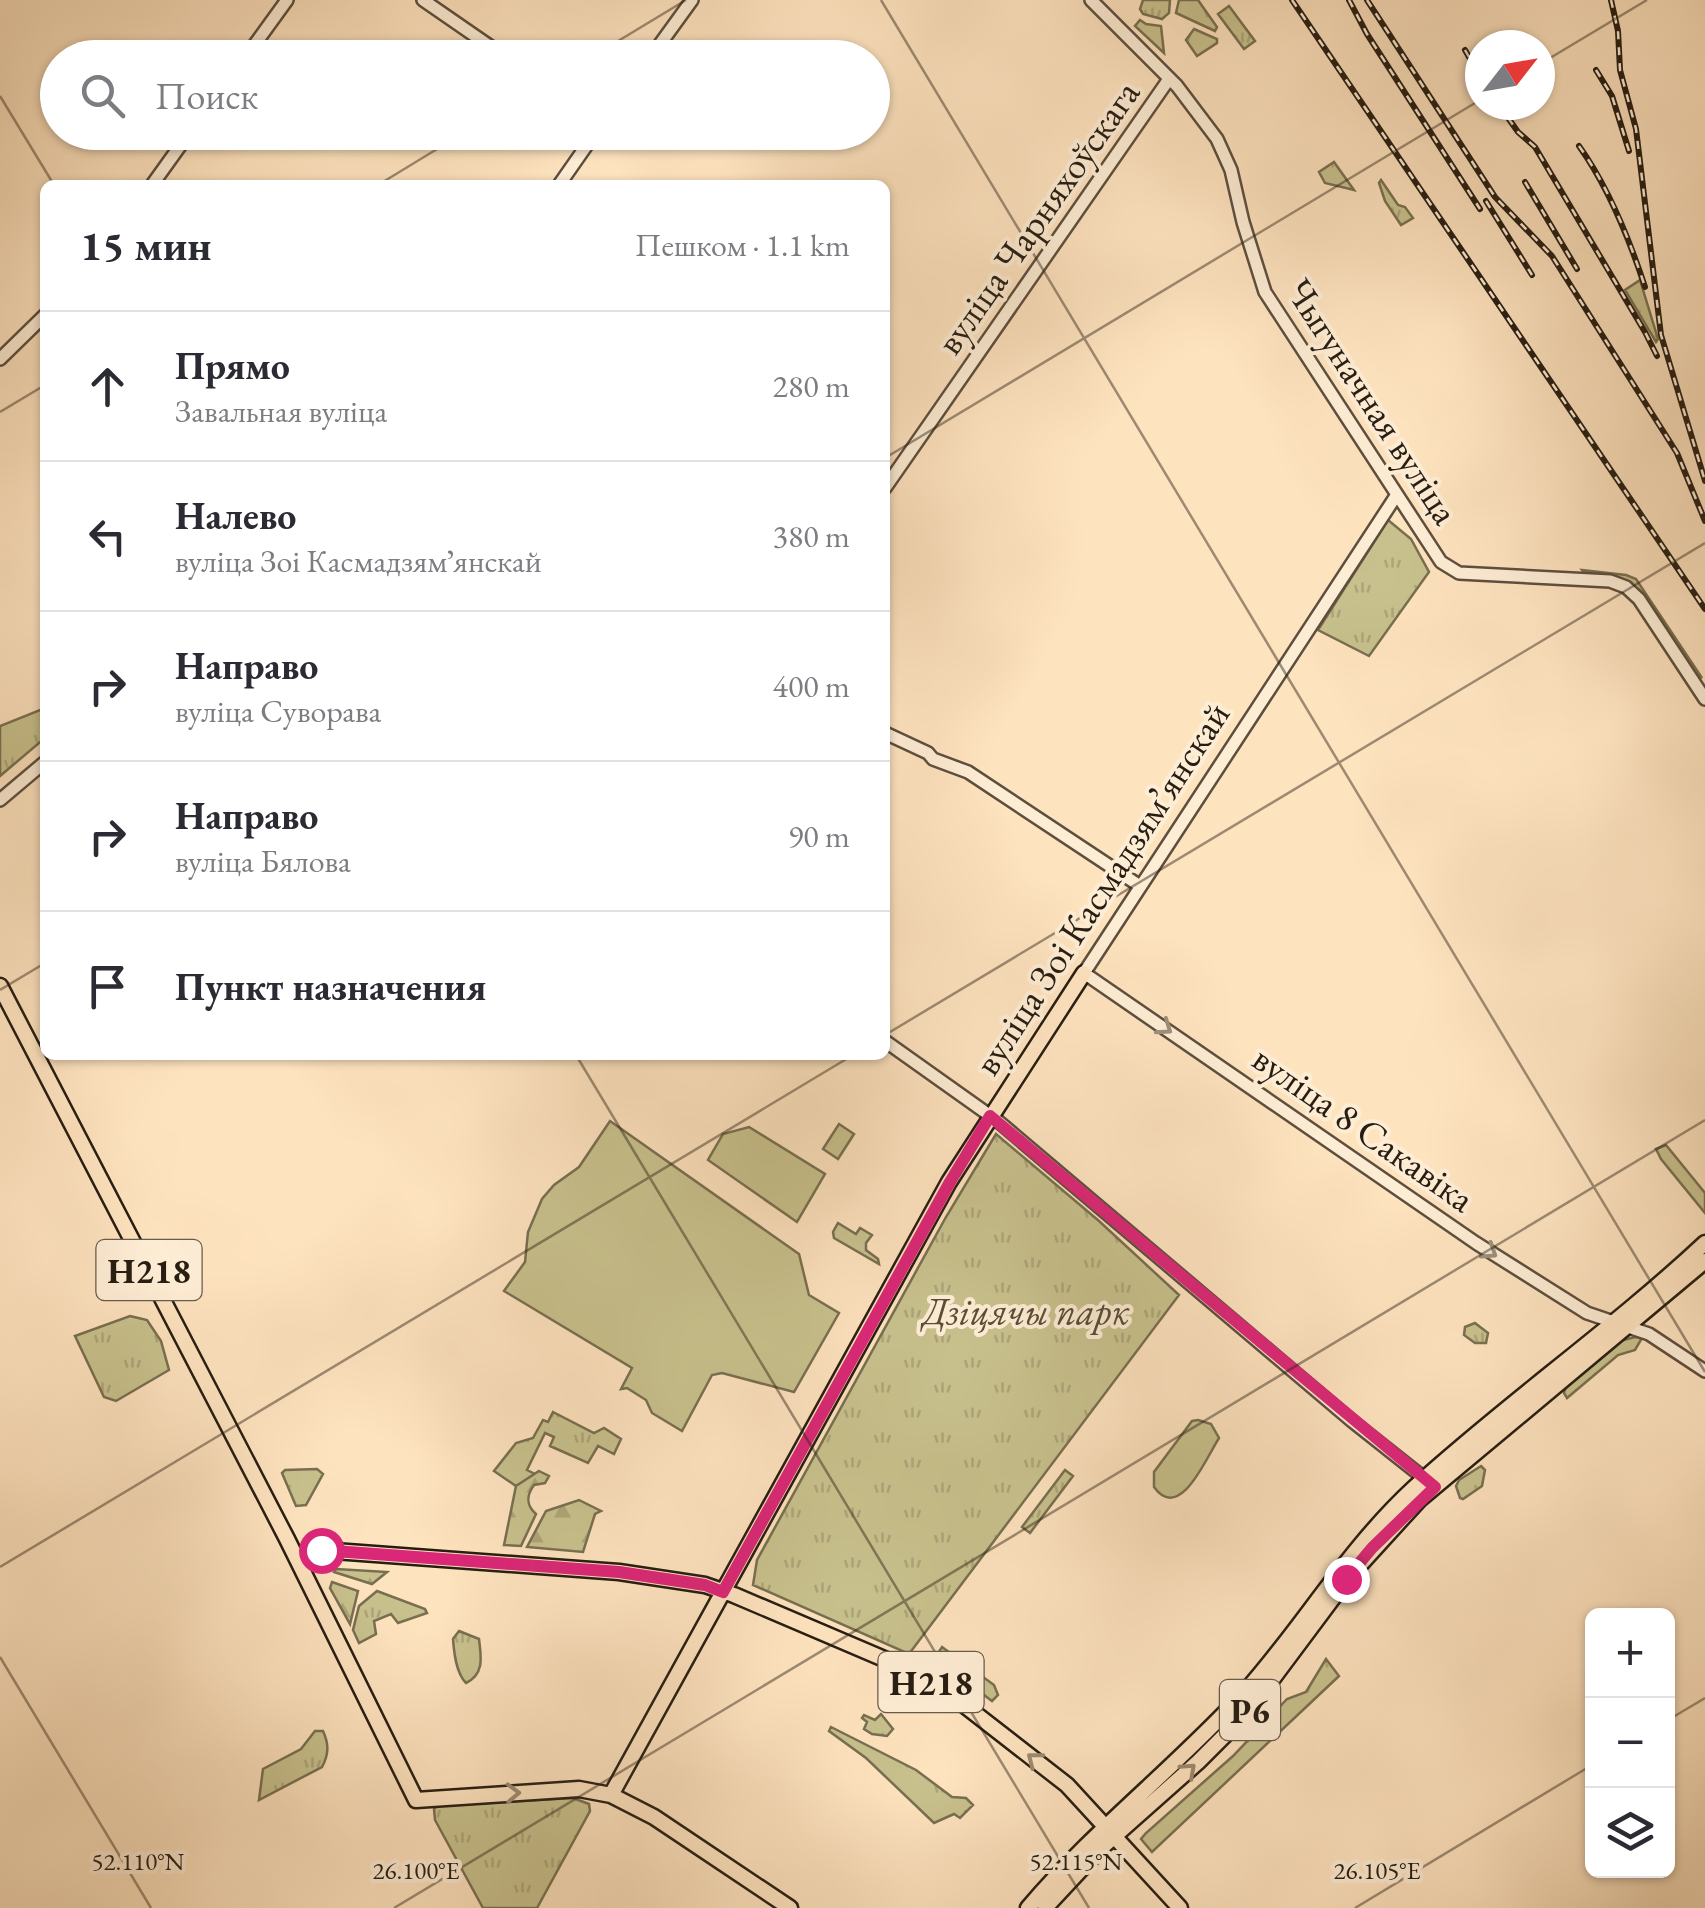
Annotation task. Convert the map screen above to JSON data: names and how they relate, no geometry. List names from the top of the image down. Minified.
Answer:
{"streets":{"main road":["вуліца Зоі Касмадзямʼянскай","Н218","Р6"],"street":["вуліца Чарняхоўскага","Чыгуначная вуліца","вуліца 8 Сакавіка"]},"crossings":[["вуліца Чарняхоўскага","Чыгуначная вуліца"],["Чыгуначная вуліца","вуліца Зоі Касмадзямʼянскай"],["вуліца Зоі Касмадзямʼянскай","вуліца 8 Сакавіка"],["вуліца Зоі Касмадзямʼянскай","Н218"],["вуліца 8 Сакавіка","Р6"],["Н218","Р6"]],"one_way":["вуліца 8 Сакавіка"],"parks":["Дзіцячы парк"],"north":"top right","page":{"search":"Поиск","heading":["15 мин","Пешком · 1.1 km"],"list":[["Прямо","Завальная вуліца","280 m"],["Налево","вуліца Зоі Касмадзямʼянскай","380 m"],["Направо","вуліца Суворава","400 m"],["Направо","вуліца Бялова","90 m"],"Пункт назначения"],"map_buttons":["+","−"]},"coordinates":["52.110°N","52.115°N","26.100°E","26.105°E"]}
